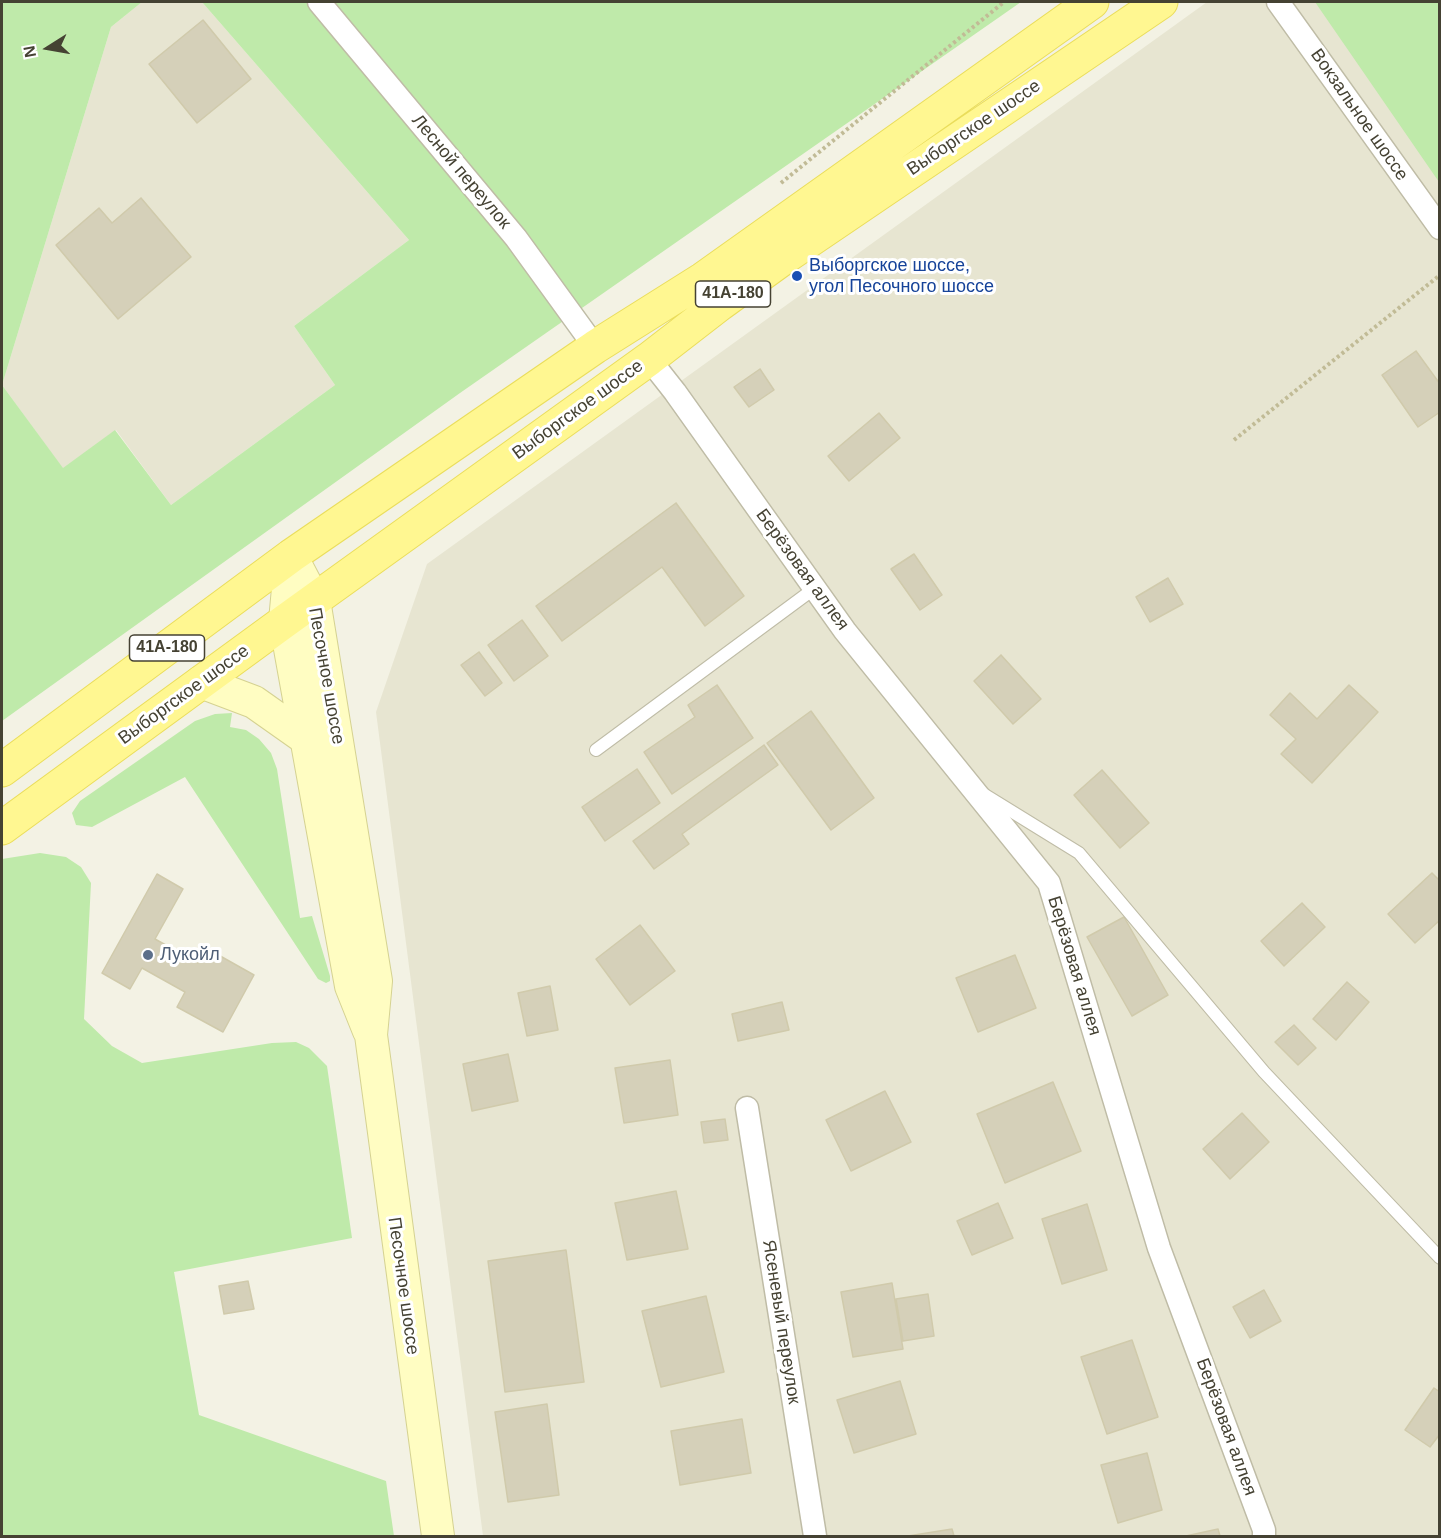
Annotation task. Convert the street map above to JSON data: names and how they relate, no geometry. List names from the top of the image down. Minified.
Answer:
{"streets":{"main road":["Выборгское шоссе","41А-180","Песочное шоссе"],"street":["Вокзальное шоссе","Лесной переулок","Берёзовая аллея","Ясеневый переулок"]},"crossings":[["Выборгское шоссе","Лесной переулок"],["Выборгское шоссе","Берёзовая аллея"],["Выборгское шоссе","Песочное шоссе"]],"places":["Выборгское шоссе, угол Песочного шоссе","Лукойл"],"north":"left"}
